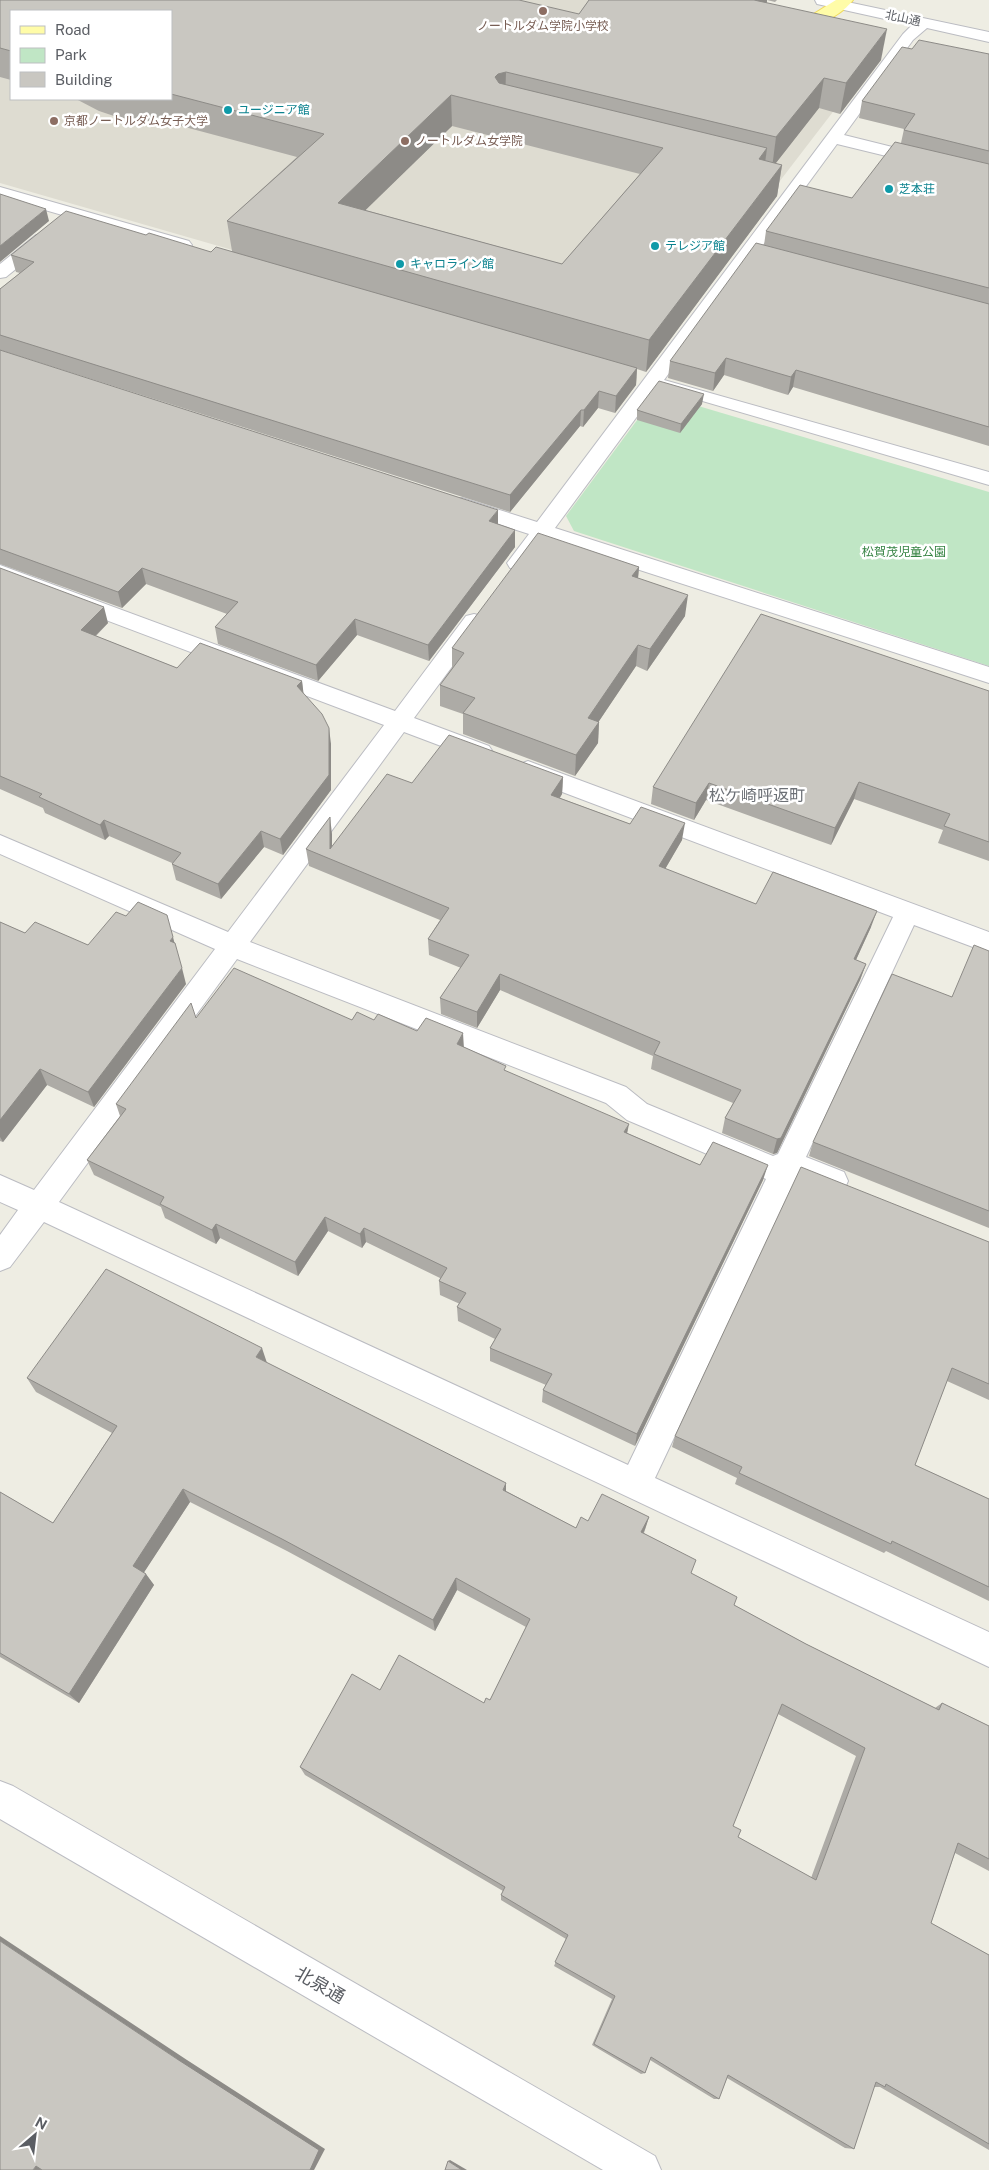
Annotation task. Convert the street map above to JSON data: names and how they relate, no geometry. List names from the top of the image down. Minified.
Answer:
{"streets":{"street":["北山通","北泉通"]},"districts":["松ケ崎呼返町"],"parks":["松賀茂児童公園"],"places":["ノートルダム学院小学校","ユージニア館","京都ノートルダム女子大学","ノートルダム女学院","芝本荘","テレジア館","キャロライン館"],"legend":["Road","Park","Building"],"north":"top right"}
